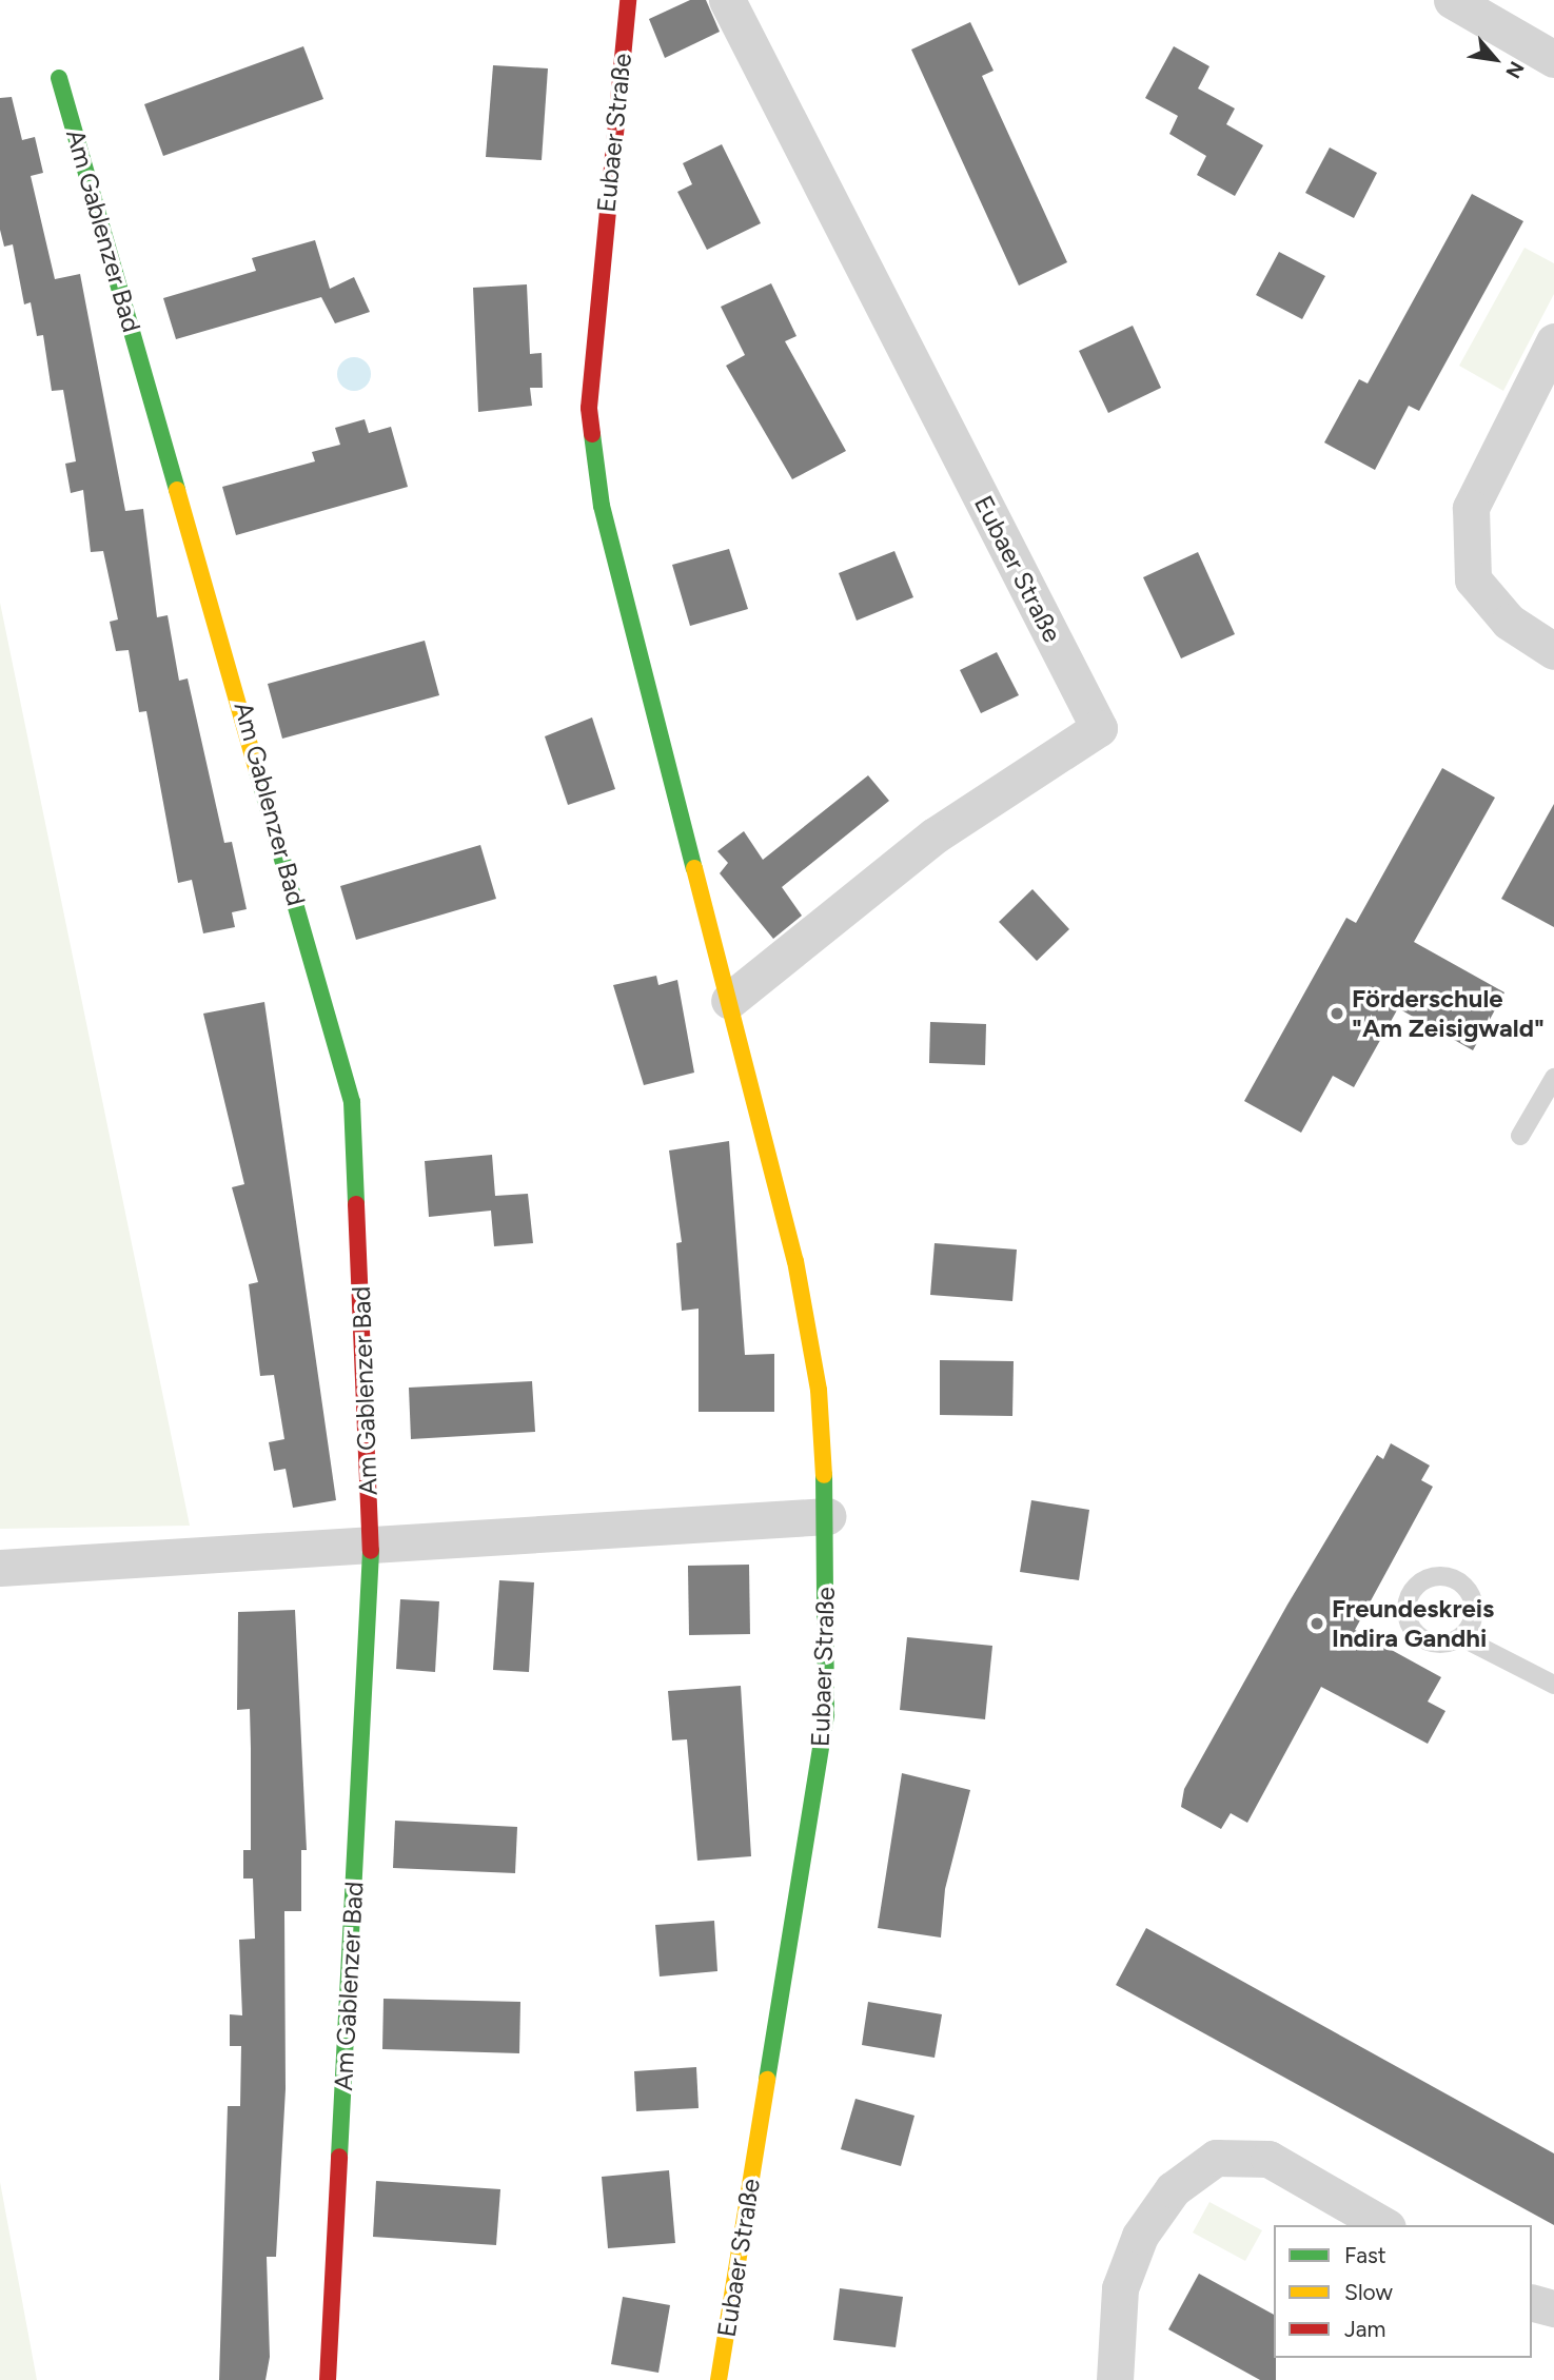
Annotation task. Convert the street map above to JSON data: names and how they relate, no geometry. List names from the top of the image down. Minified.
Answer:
{"streets":{"street":["Eubaer Straße","Am Gablenzer Bad"]},"places":["Förderschule \"Am Zeisigwald\"","Freundeskreis Indira Gandhi"],"legend":["Fast","Slow","Jam"],"north":"bottom right"}
